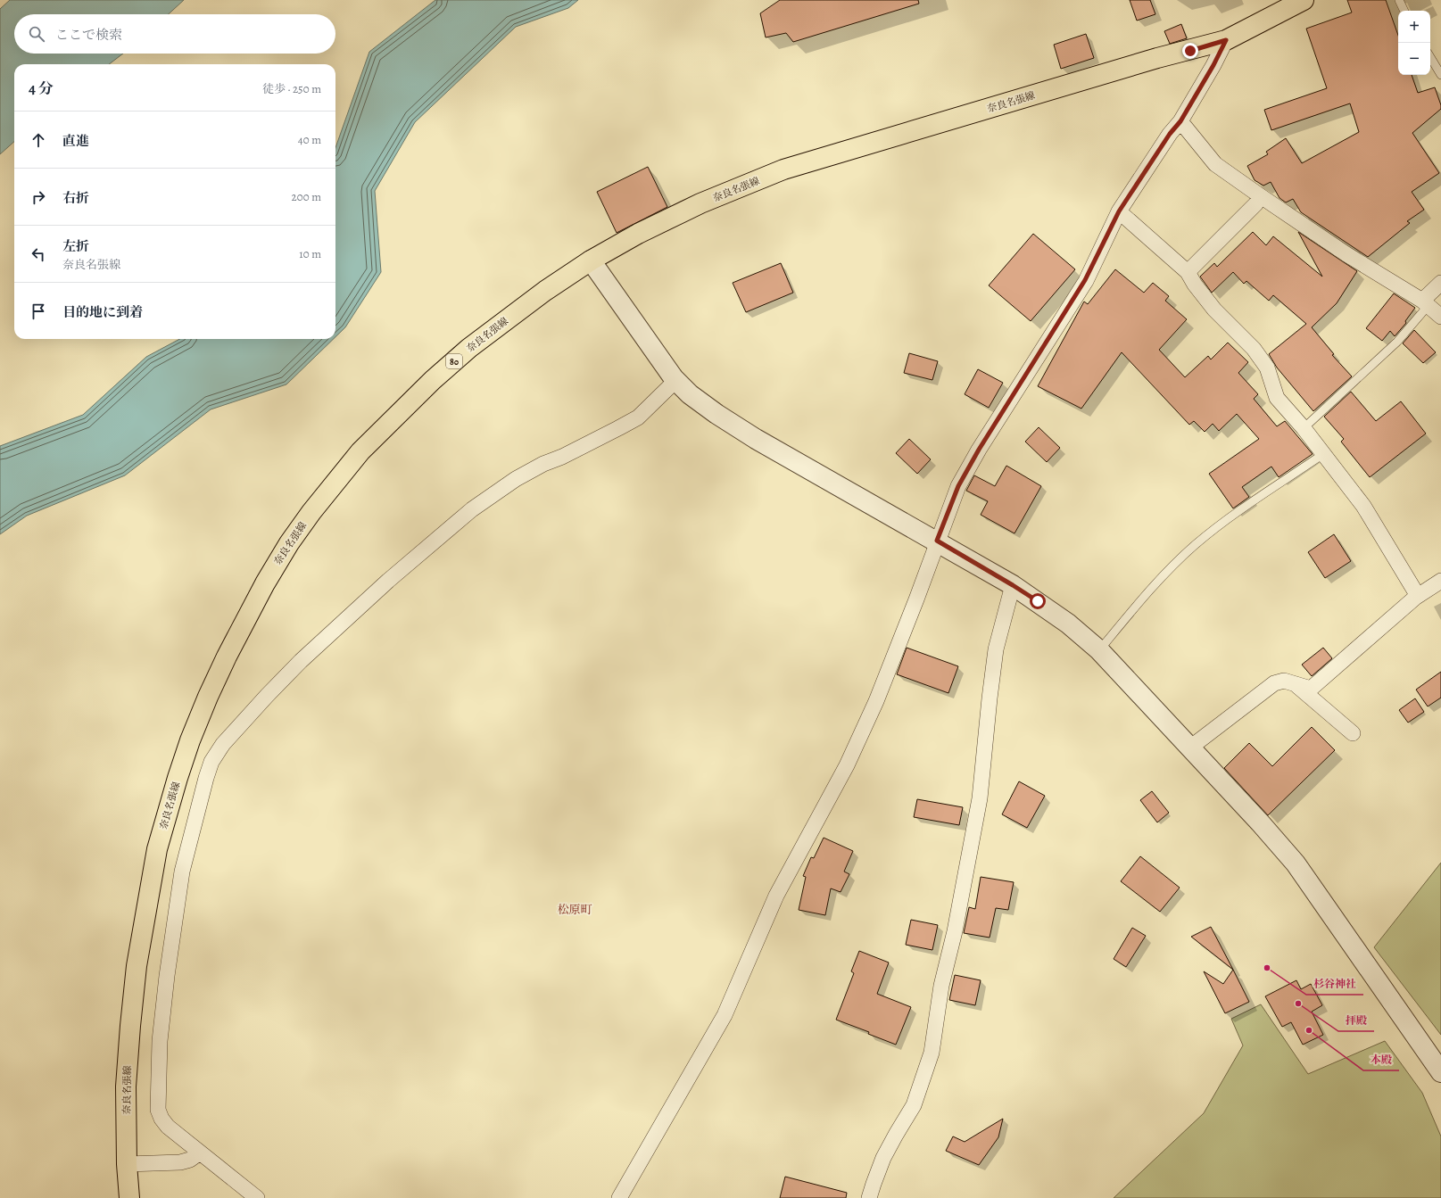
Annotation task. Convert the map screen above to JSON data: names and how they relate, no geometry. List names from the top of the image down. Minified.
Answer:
{"streets":{"main road":["奈良名張線","80"]},"districts":["松原町"],"places":["杉谷神社","拝殿","本殿"],"page":{"map_buttons":["+","−"],"search":"ここで検索","heading":["4 分","徒歩 · 250 m"],"list":[["直進","40 m"],["右折","200 m"],["左折","奈良名張線","10 m"],"目的地に到着"]}}
